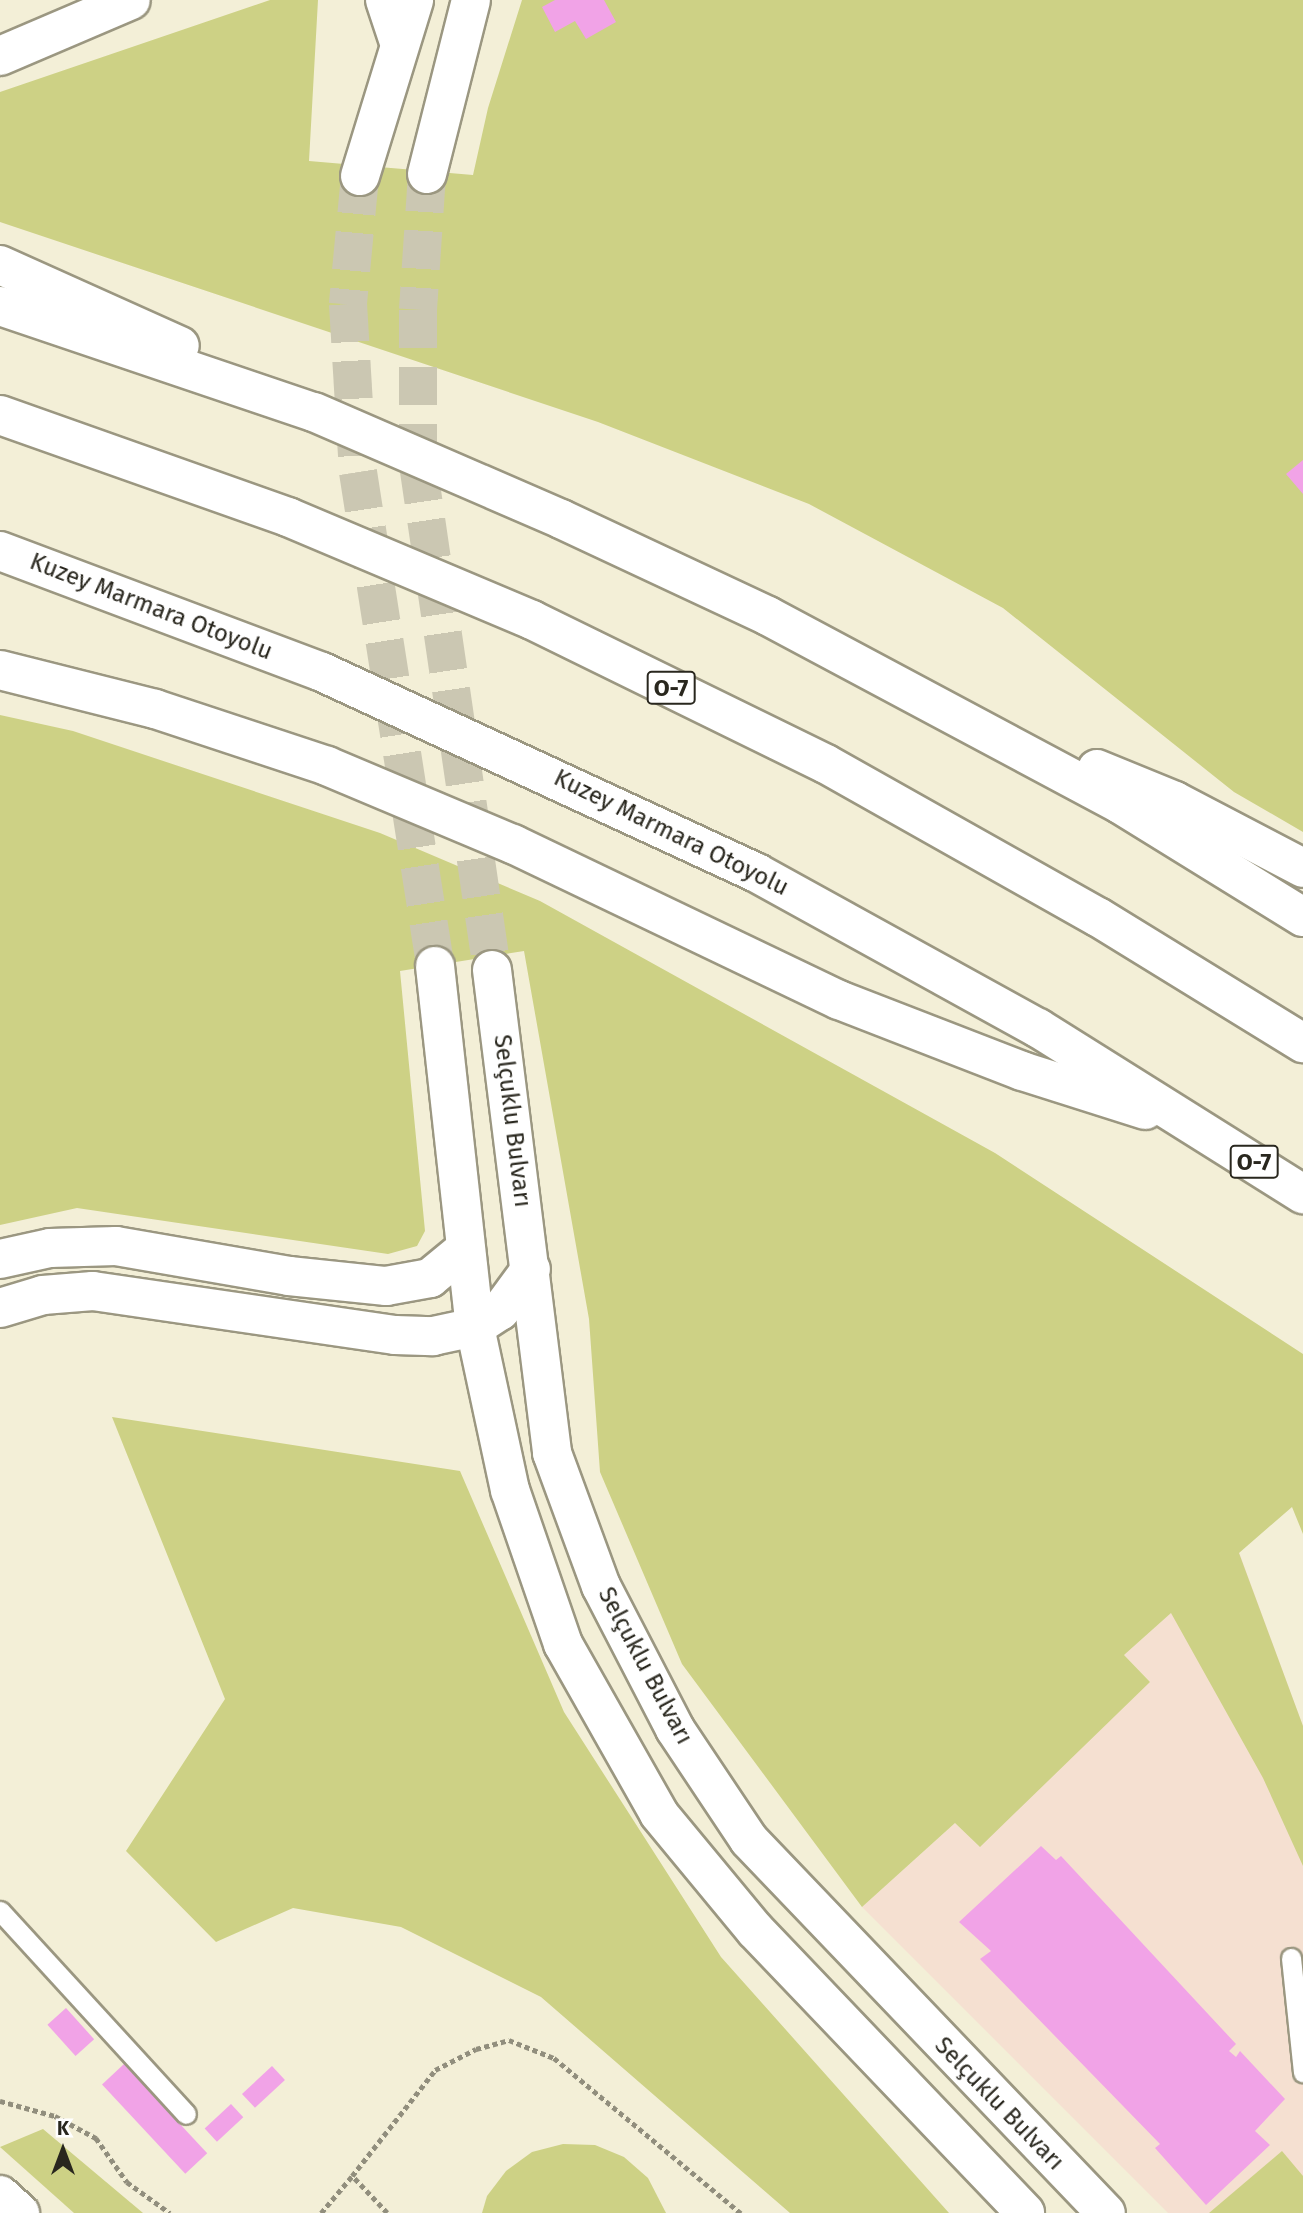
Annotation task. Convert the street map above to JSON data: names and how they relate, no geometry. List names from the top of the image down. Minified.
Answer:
{"streets":{"main road":["Kuzey Marmara Otoyolu","O-7","Selçuklu Bulvarı"]},"north":"top"}
